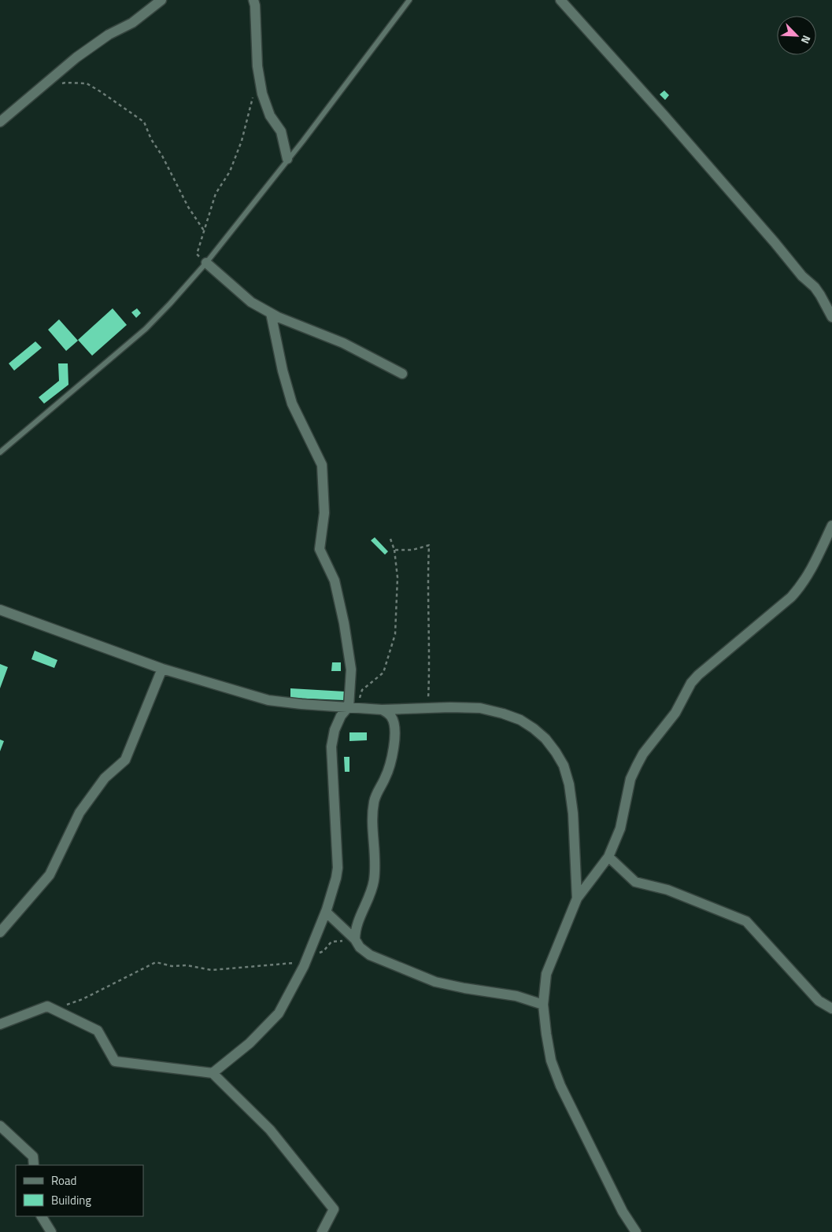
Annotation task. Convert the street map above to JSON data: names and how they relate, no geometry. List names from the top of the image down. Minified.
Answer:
{"legend":["Road","Building"],"north":"bottom right"}
